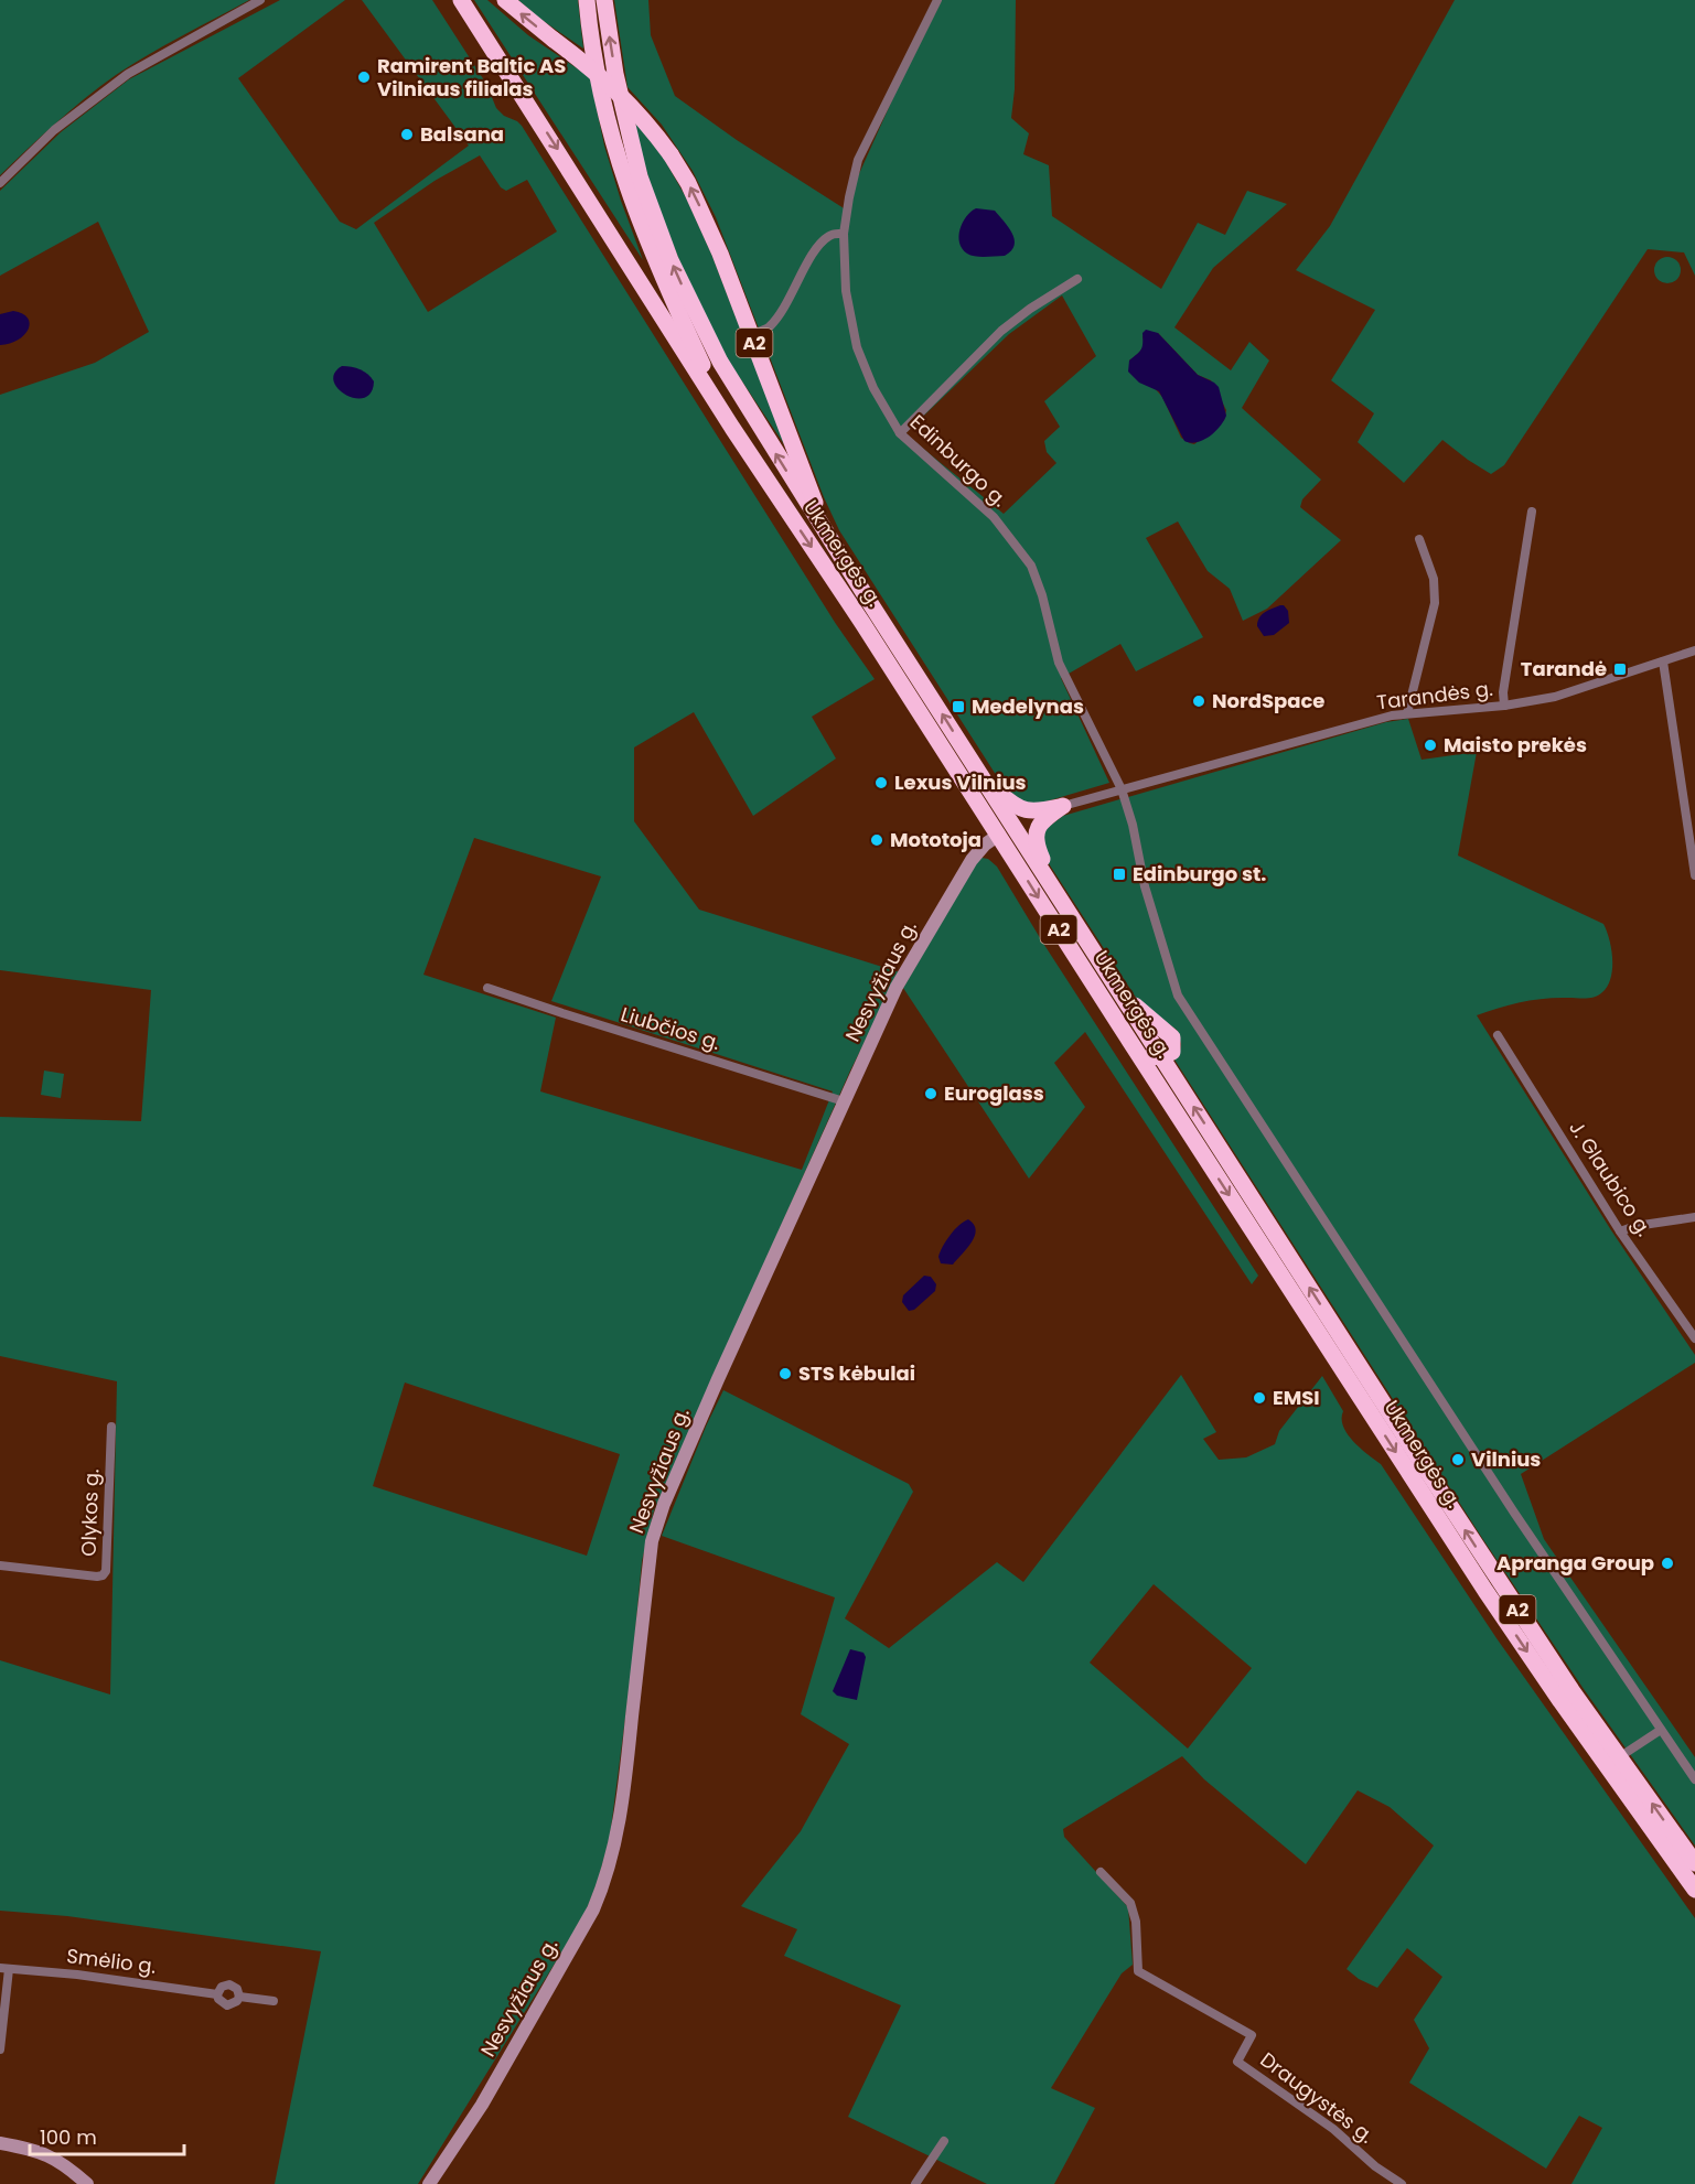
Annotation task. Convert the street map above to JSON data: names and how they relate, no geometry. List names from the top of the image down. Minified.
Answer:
{"streets":{"highway":["A2","Ukmergės g."],"street":["Edinburgo g.","Tarandės g.","Nesvyžiaus g.","Liubčios g.","J. Glaubico g.","Olykos g.","Smėlio g.","Draugystės g."]},"crossings":[["A2","Ukmergės g."],["Edinburgo g.","Tarandės g."],["Ukmergės g.","Nesvyžiaus g."],["Nesvyžiaus g.","Liubčios g."]],"places":{"other":["Ramirent Baltic AS Vilniaus filialas","Balsana","NordSpace","Maisto prekės","Lexus Vilnius","Mototoja","Euroglass","STS kėbulai","EMSI","Vilnius","Apranga Group"],"transit":["Tarandė","Medelynas","Edinburgo st."]},"scale_bar":"100 m"}
